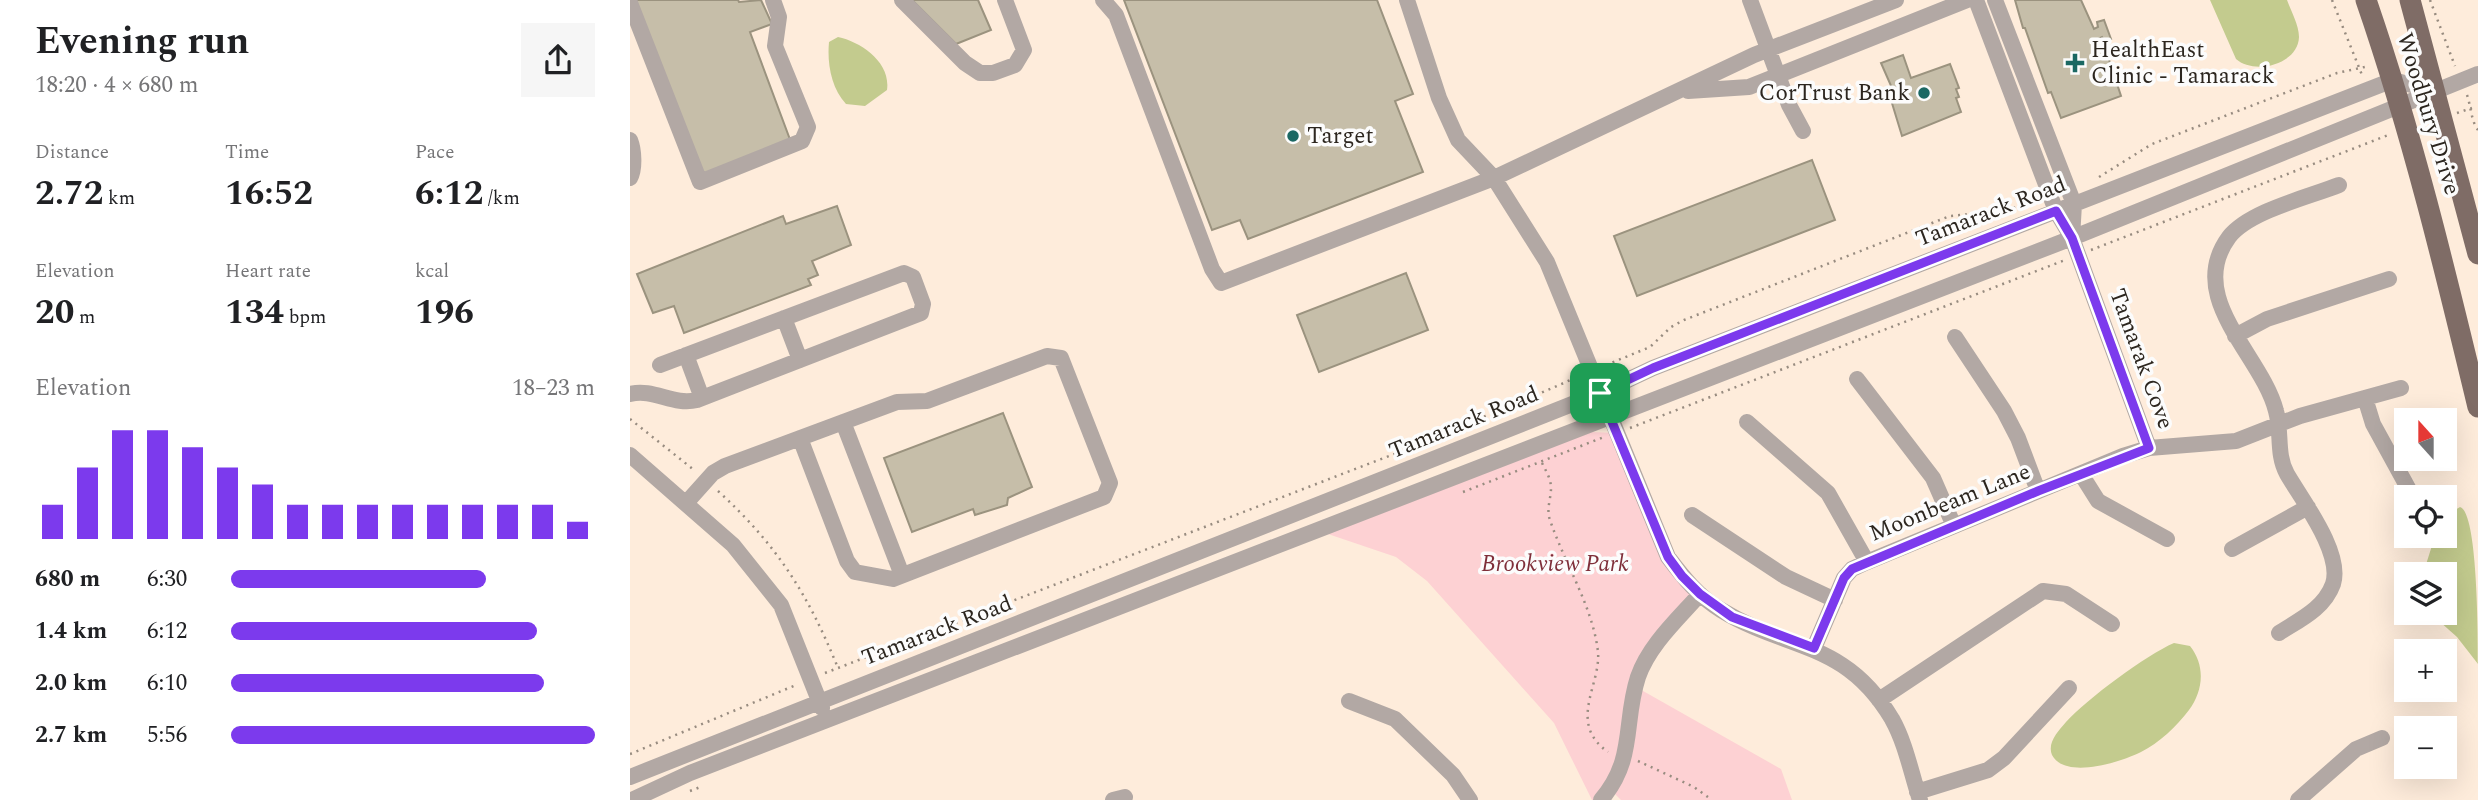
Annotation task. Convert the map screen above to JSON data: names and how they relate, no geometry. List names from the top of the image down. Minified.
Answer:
{"streets":{"main road":["Woodbury Drive"],"street":["Tamarack Road","Tamarak Cove","Moonbeam Lane"]},"crossings":[["Woodbury Drive","Tamarack Road"],["Tamarack Road","Tamarak Cove"],["Tamarak Cove","Moonbeam Lane"]],"parks":["Brookview Park"],"places":{"health":["HealthEast Clinic - Tamarack"],"other":["CorTrust Bank","Target"]},"north":"top","page":{"heading":["Evening run","18:20 · 4 × 680 m"],"stats":[["Distance","2.72 km"],["Time","16:52"],["Pace","6:12 /km"],["Elevation","20 m"],["Heart rate","134 bpm"],["kcal","196"]],"chart":["Elevation","18–23 m"],"map_buttons":["+","−"],"list":[{"name":"680 m","note":"6:30"},{"name":"1.4 km","note":"6:12"},{"name":"2.0 km","note":"6:10"},{"name":"2.7 km","note":"5:56"}]}}
